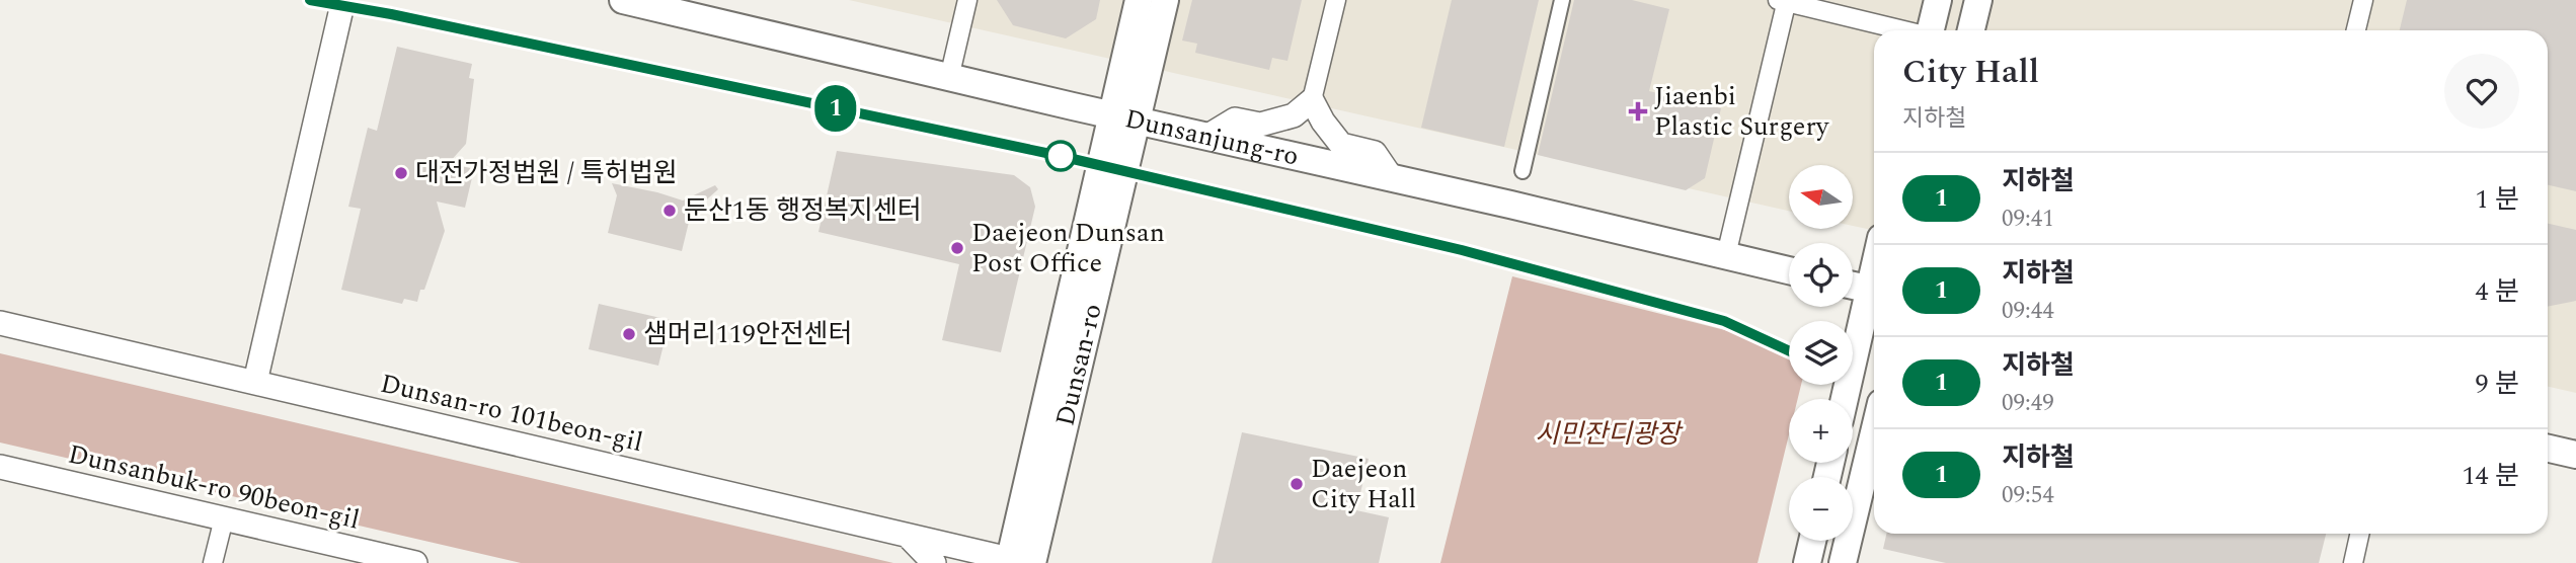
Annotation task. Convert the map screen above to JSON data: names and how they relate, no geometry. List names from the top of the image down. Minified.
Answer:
{"streets":{"main road":["Dunsanjung-ro","Dunsan-ro"],"street":["Dunsan-ro 101beon-gil","Dunsanbuk-ro 90beon-gil"]},"crossings":[["Dunsanjung-ro","Dunsan-ro"],["Dunsan-ro","Dunsan-ro 101beon-gil"]],"parks":["시민잔디광장"],"places":{"health":["Jiaenbi Plastic Surgery"],"other":["대전가정법원 / 특허법원","둔산1동 행정복지센터","Daejeon Dunsan Post Office","샘머리119안전센터","Daejeon City Hall"]},"lines":["metro line 1"],"north":"left","page":{"on_map":"1","heading":["City Hall","지하철"],"list":[{"mark":"1","name":"지하철","note":"09:41","value":"1 분"},{"mark":"1","name":"지하철","note":"09:44","value":"4 분"},{"mark":"1","name":"지하철","note":"09:49","value":"9 분"},{"mark":"1","name":"지하철","note":"09:54","value":"14 분"}],"map_buttons":["+","−"]}}
